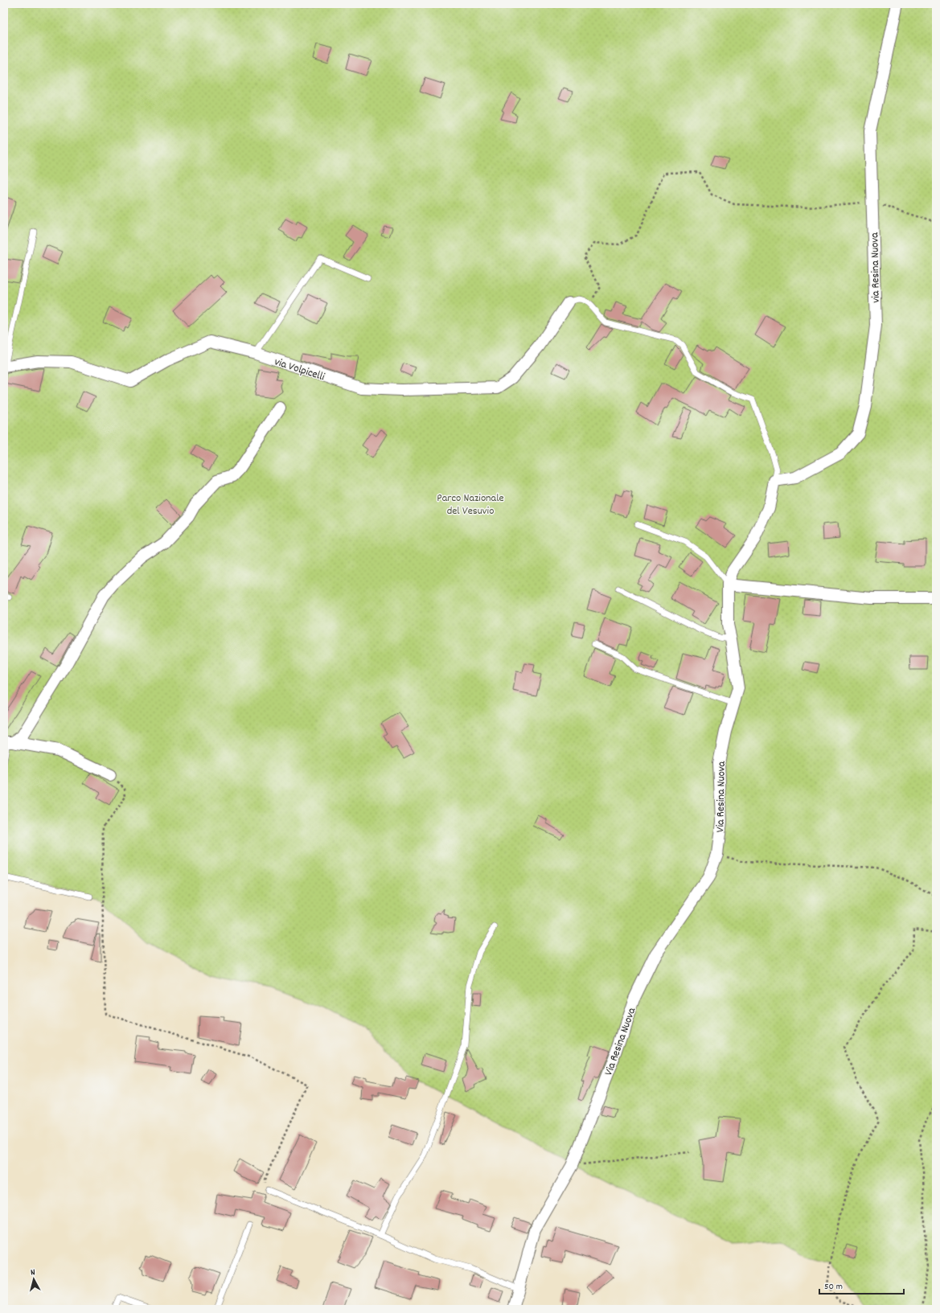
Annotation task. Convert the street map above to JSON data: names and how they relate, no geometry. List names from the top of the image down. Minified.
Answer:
{"streets":{"street":["via Resina Nuova","via Volpicelli","Via Resina Nuova"]},"crossings":[["via Resina Nuova","Via Resina Nuova"]],"parks":["Parco Nazionale del Vesuvio"],"scale_bar":"50 m","north":"top"}
